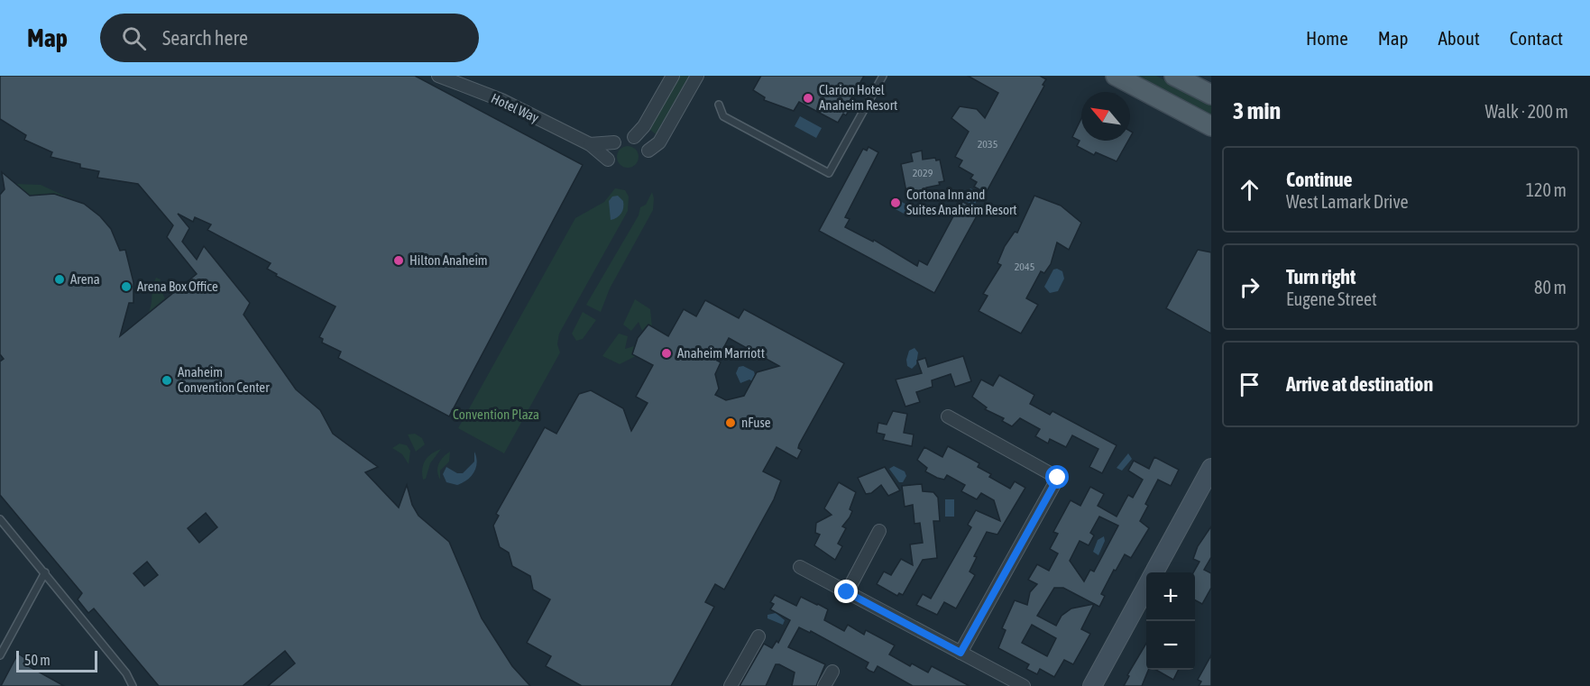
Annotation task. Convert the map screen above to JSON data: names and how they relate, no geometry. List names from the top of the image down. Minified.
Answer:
{"streets":{"street":["Hotel Way"]},"parks":["Convention Plaza"],"places":["Clarion Hotel Anaheim Resort","Cortona Inn and Suites Anaheim Resort","Hilton Anaheim","Arena","Arena Box Office","Anaheim Marriott","Anaheim Convention Center","nFuse"],"house_numbers":["2035","2029","2045"],"scale_bar":"50 m","north":"top left","page":{"header":"Map","search":"Search here","nav":["Home","Map","About","Contact"],"heading":["3 min","Walk · 200 m"],"list":[["Continue","West Lamark Drive","120 m"],["Turn right","Eugene Street","80 m"],"Arrive at destination"],"map_buttons":["+","−"],"scale":"50 m"}}
